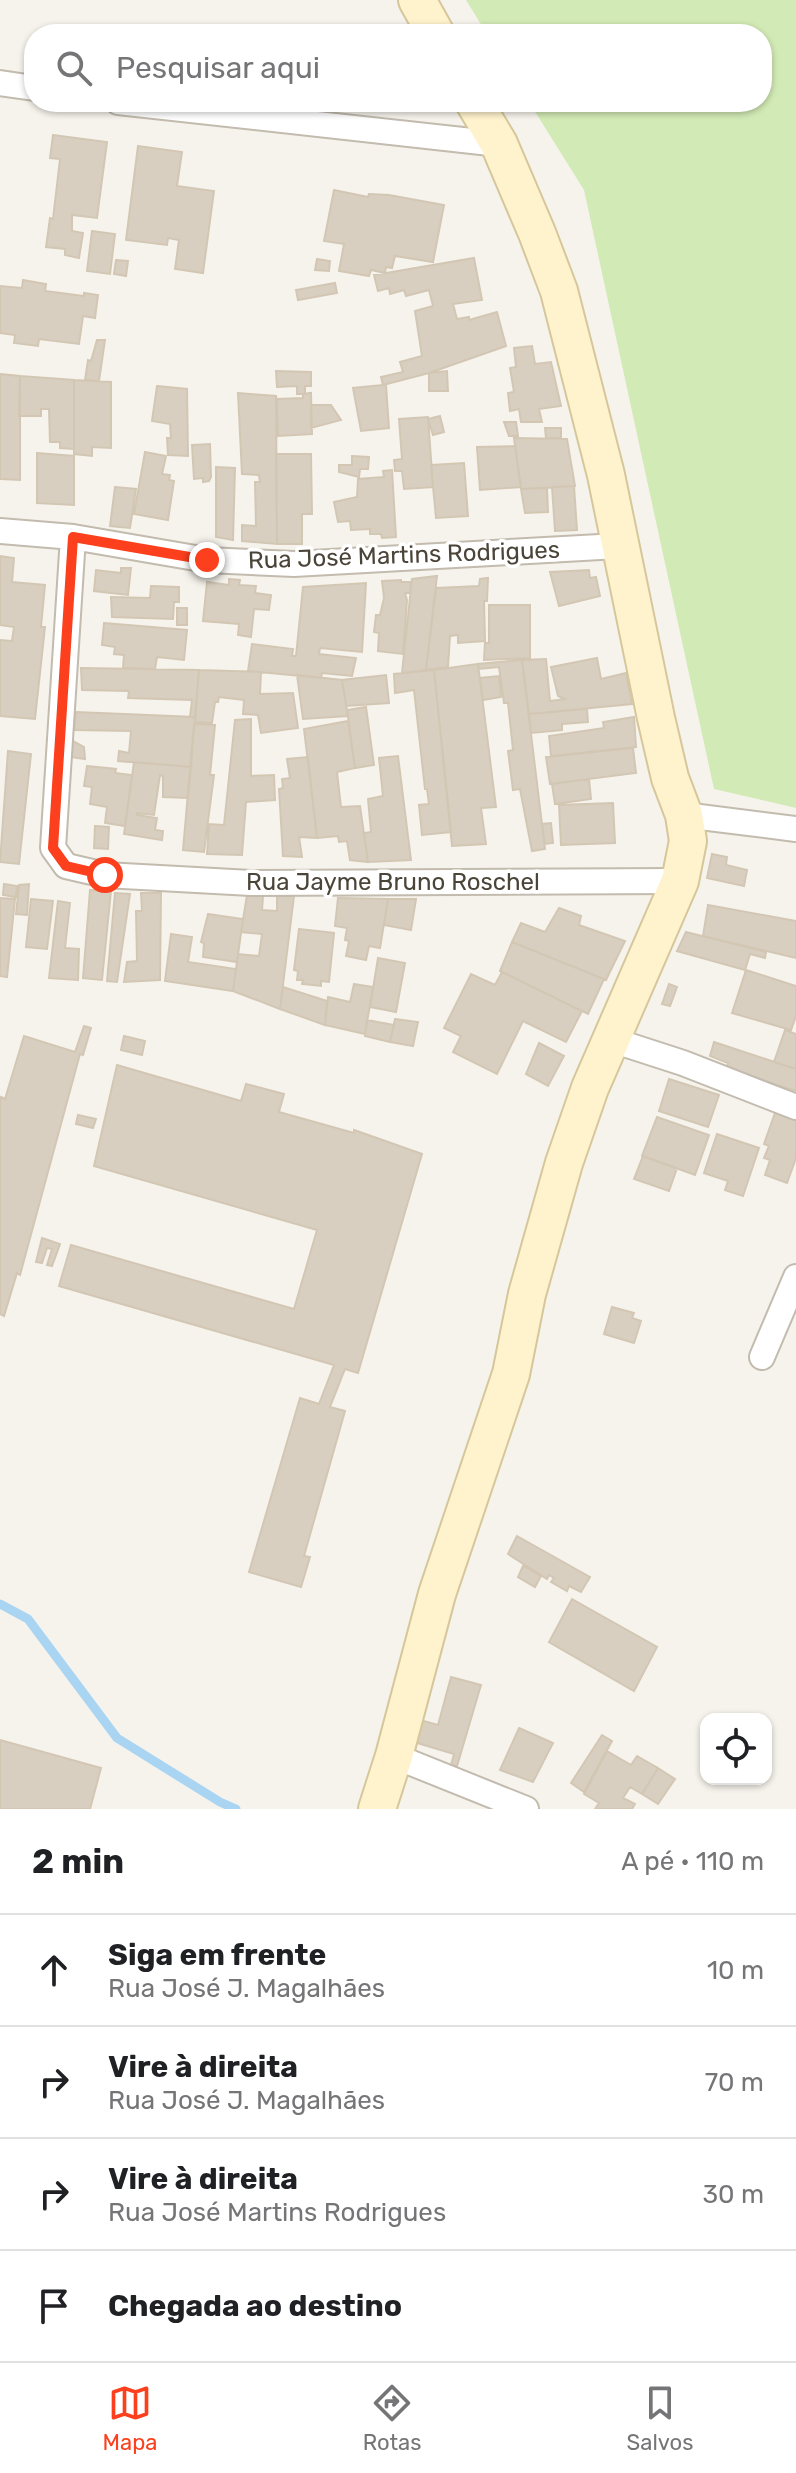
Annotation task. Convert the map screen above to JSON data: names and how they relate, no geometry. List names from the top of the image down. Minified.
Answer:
{"streets":{"street":["Rua José Martins Rodrigues","Rua Jayme Bruno Roschel"]},"crossings":[["Rua José Martins Rodrigues","Rua Jayme Bruno Roschel"]],"page":{"search":"Pesquisar aqui","heading":["2 min","A pé · 110 m"],"list":[["Siga em frente","Rua José J. Magalhães","10 m"],["Vire à direita","Rua José J. Magalhães","70 m"],["Vire à direita","Rua José Martins Rodrigues","30 m"],"Chegada ao destino"],"nav":["Mapa","Rotas","Salvos"]}}
